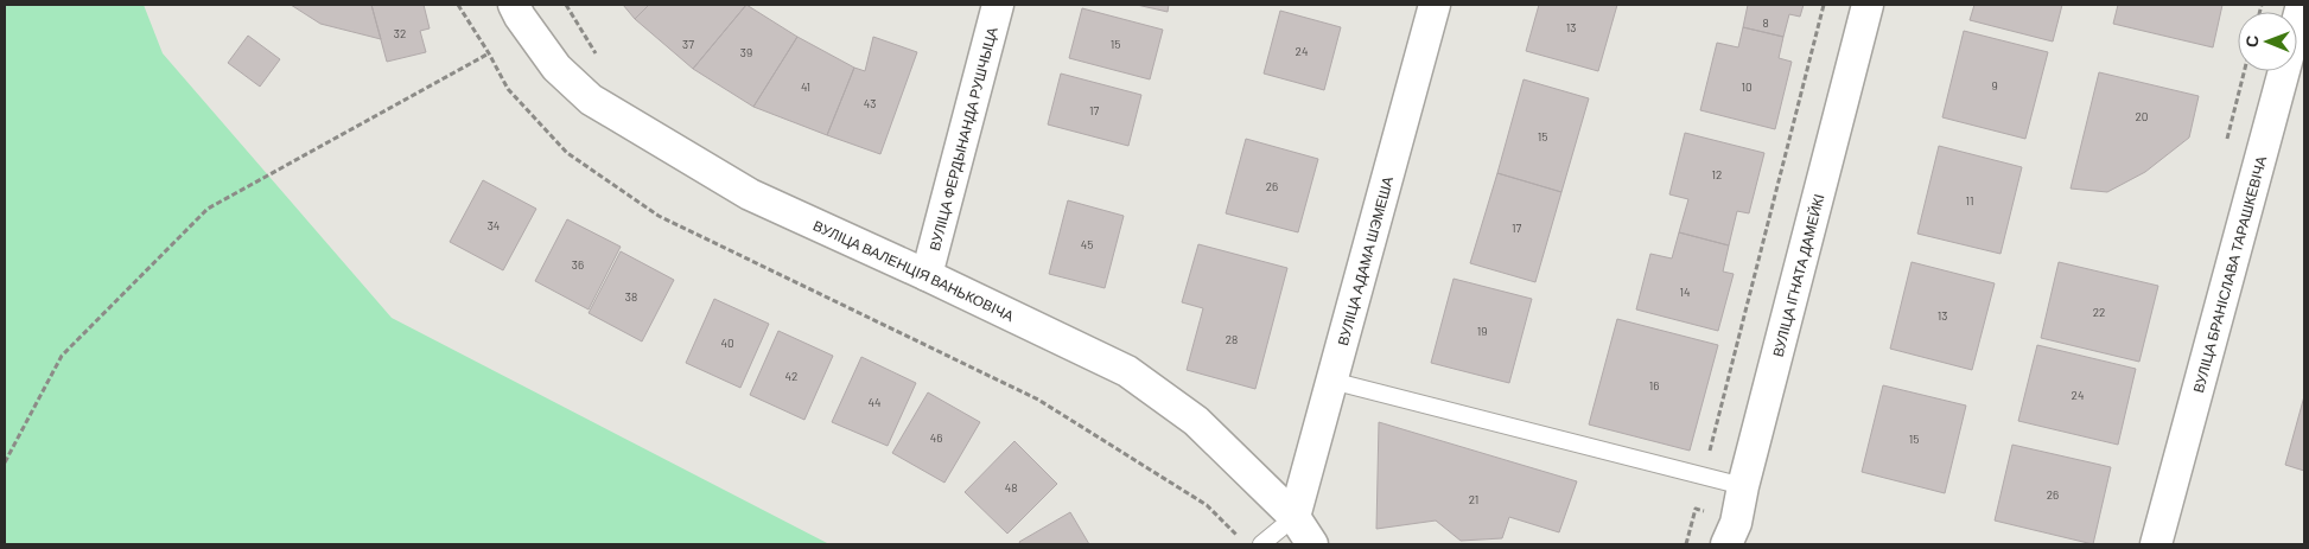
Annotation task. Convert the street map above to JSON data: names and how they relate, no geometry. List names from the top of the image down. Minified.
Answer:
{"streets":{"street":["ВУЛІЦА ФЕРДЫНАНДА РУШЧЫЦА","ВУЛІЦА АДАМА ШЭМЕША","ВУЛІЦА ВАЛЕНЦІЯ ВАНЬКОВІЧА","ВУЛІЦА БРАНІСЛАВА ТАРАШКЕВІЧА","ВУЛІЦА ІГНАТА ДАМЕЙКІ"]},"crossings":[["ВУЛІЦА ФЕРДЫНАНДА РУШЧЫЦА","ВУЛІЦА ВАЛЕНЦІЯ ВАНЬКОВІЧА"],["ВУЛІЦА АДАМА ШЭМЕША","ВУЛІЦА ВАЛЕНЦІЯ ВАНЬКОВІЧА"]],"house_numbers":["8","13","32","37","15","24","39","9","41","10","43","17","20","15","12","26","11","34","17","45","36","14","38","22","13","19","28","40","42","16","24","44","46","15","48","26","21"],"north":"left"}
